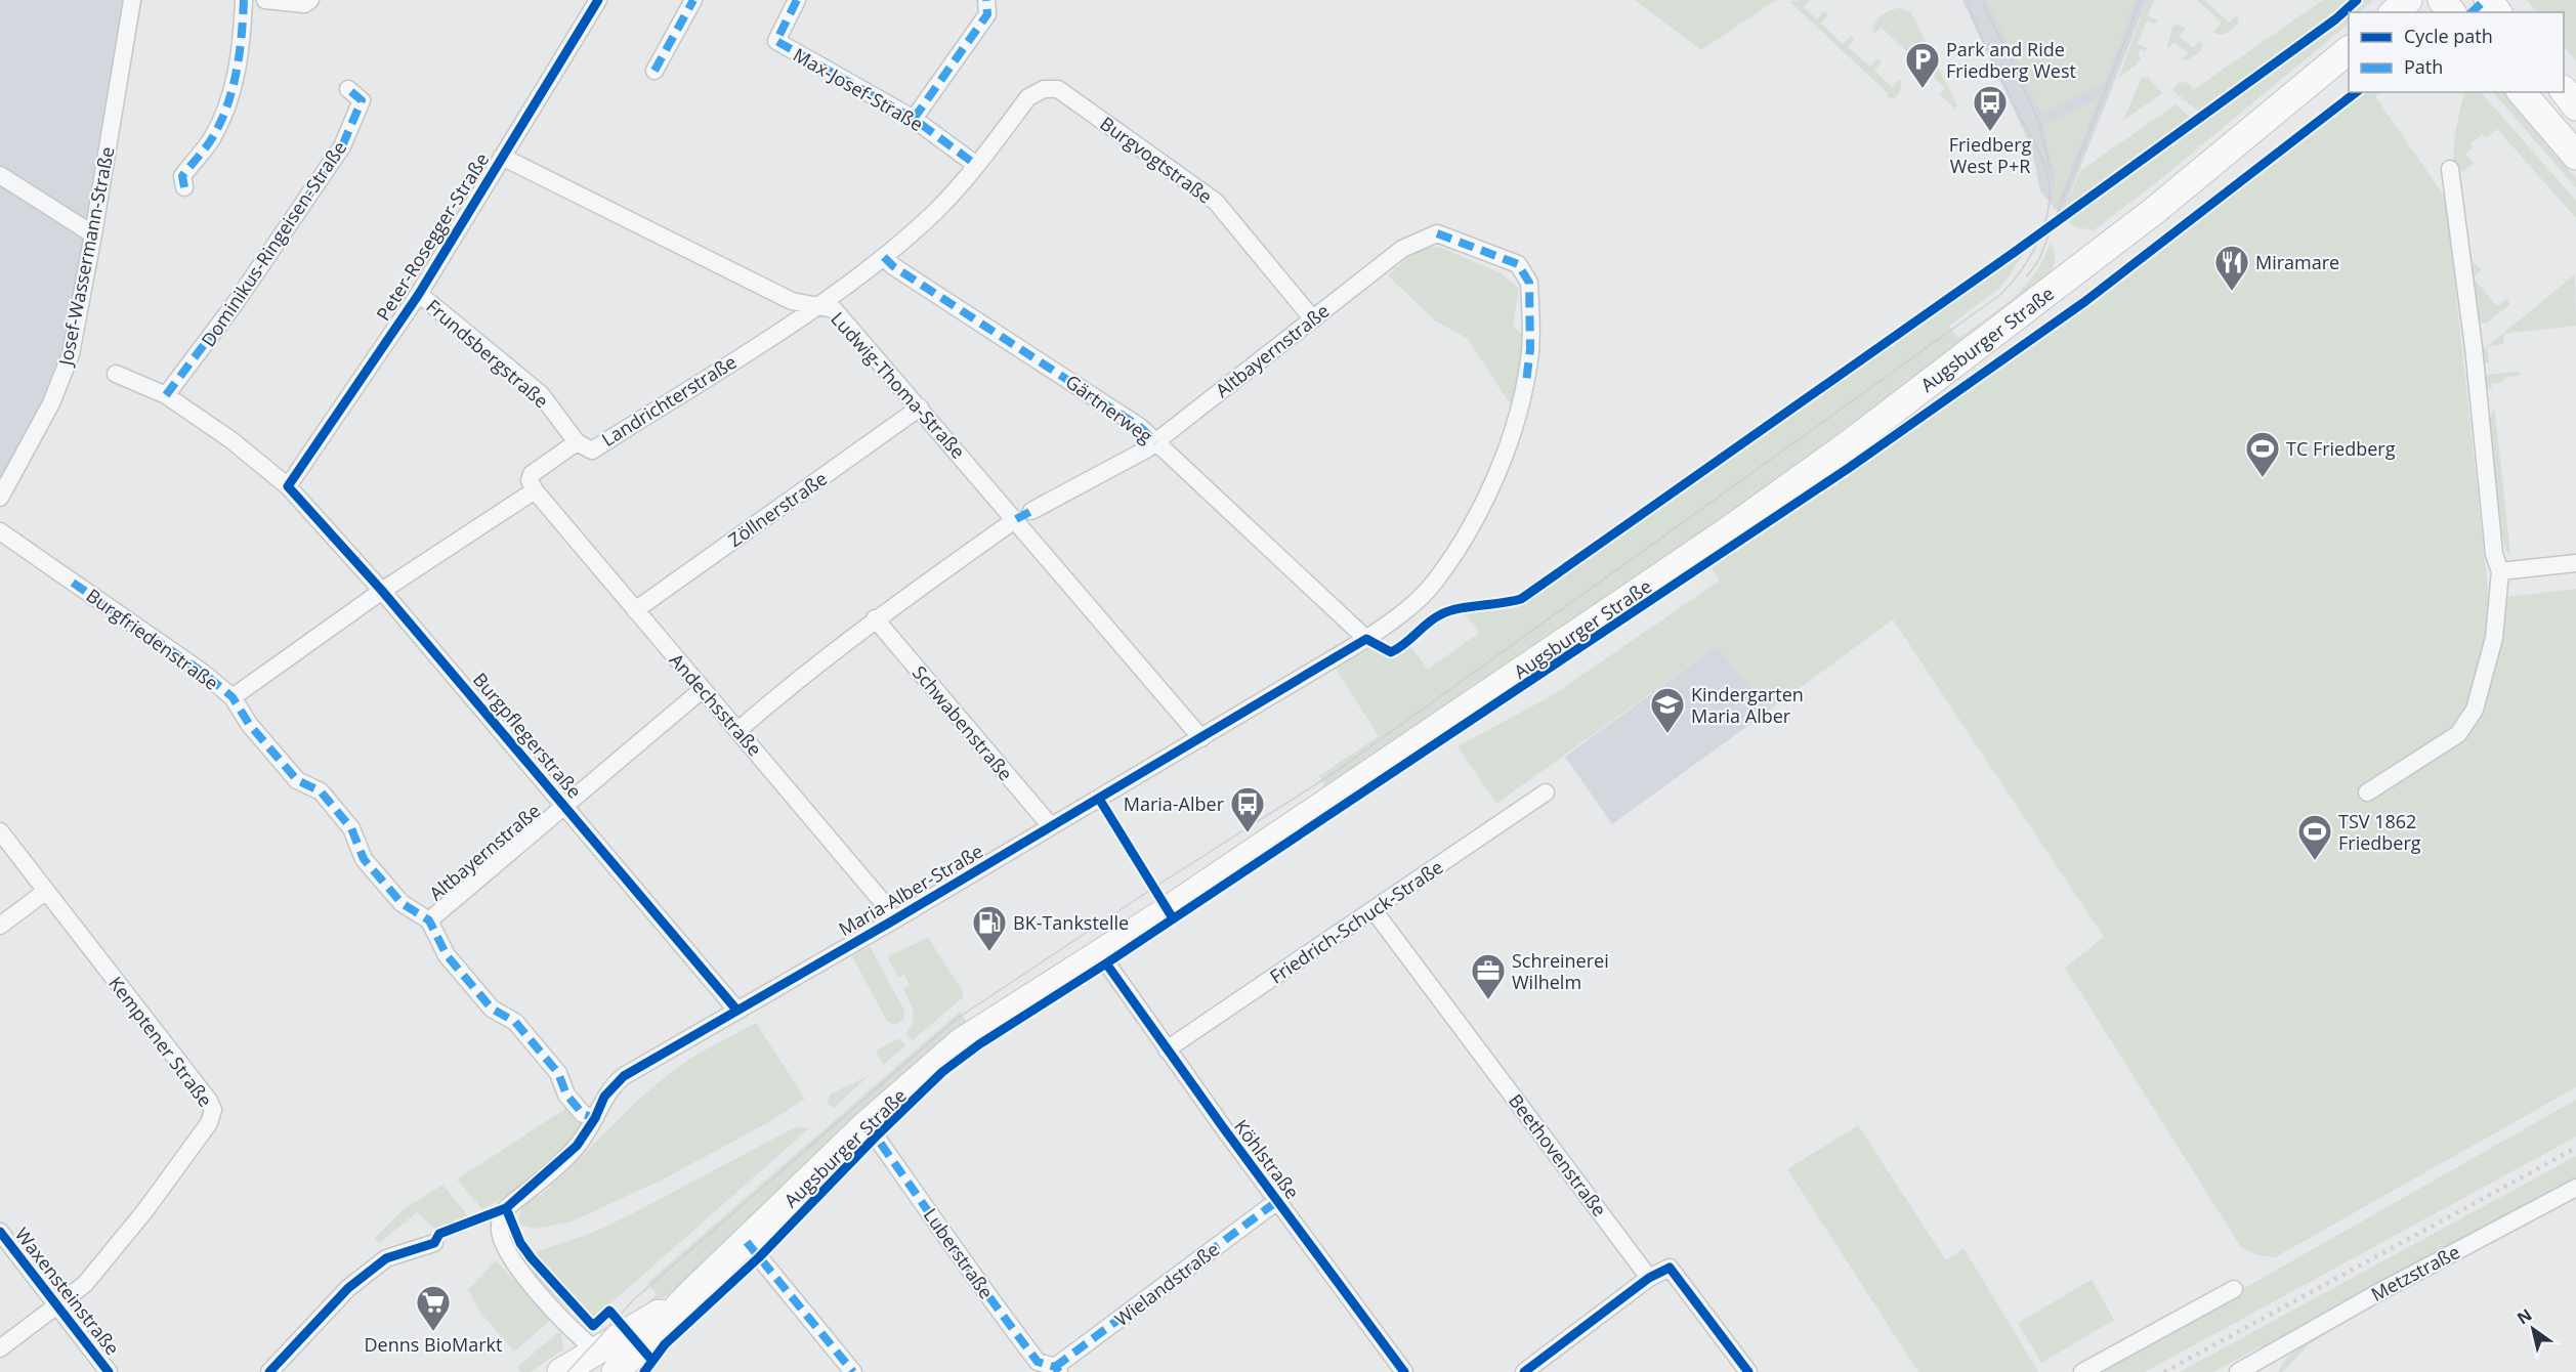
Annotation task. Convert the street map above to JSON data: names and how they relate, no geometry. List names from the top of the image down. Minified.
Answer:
{"streets":{"main road":["Augsburger Straße"],"street":["Max-Josef-Straße","Burgvogtstraße","Peter-Rosegger-Straße","Dominikus-Ringeisen-Straße","Josef-Wassermann-Straße","Altbayernstraße","Frundsbergstraße","Ludwig-Thoma-Straße","Landrichterstraße","Gärtnerweg","Zöllnerstraße","Burgfriedenstraße","Andechsstraße","Schwabenstraße","Burgpflegerstraße","Maria-Alber-Straße","Friedrich-Schuck-Straße","Kemptener Straße","Beethovenstraße","Köhlstraße","Luberstraße","Metzstraße","Wielandstraße","Waxensteinstraße"]},"crossings":[["Max-Josef-Straße","Landrichterstraße"],["Burgvogtstraße","Altbayernstraße"],["Burgvogtstraße","Landrichterstraße"],["Peter-Rosegger-Straße","Frundsbergstraße"],["Peter-Rosegger-Straße","Ludwig-Thoma-Straße"],["Peter-Rosegger-Straße","Burgpflegerstraße"],["Dominikus-Ringeisen-Straße","Burgpflegerstraße"],["Augsburger Straße","Köhlstraße"],["Augsburger Straße","Luberstraße"],["Altbayernstraße","Gärtnerweg"],["Altbayernstraße","Burgfriedenstraße"],["Altbayernstraße","Andechsstraße"],["Altbayernstraße","Burgpflegerstraße"],["Altbayernstraße","Maria-Alber-Straße"],["Frundsbergstraße","Landrichterstraße"],["Ludwig-Thoma-Straße","Landrichterstraße"],["Ludwig-Thoma-Straße","Zöllnerstraße"],["Ludwig-Thoma-Straße","Maria-Alber-Straße"],["Landrichterstraße","Gärtnerweg"],["Landrichterstraße","Andechsstraße"],["Gärtnerweg","Maria-Alber-Straße"],["Zöllnerstraße","Andechsstraße"],["Andechsstraße","Maria-Alber-Straße"],["Schwabenstraße","Maria-Alber-Straße"],["Burgpflegerstraße","Maria-Alber-Straße"],["Friedrich-Schuck-Straße","Beethovenstraße"],["Friedrich-Schuck-Straße","Köhlstraße"],["Kemptener Straße","Waxensteinstraße"],["Köhlstraße","Wielandstraße"],["Luberstraße","Wielandstraße"]],"places":{"parking":["Park and Ride Friedberg West"],"bus stop":["Friedberg West P+R","Maria-Alber"],"restaurant":["Miramare"],"sports":["TC Friedberg","TSV 1862 Friedberg"],"school or university":["Kindergarten Maria Alber"],"fuel station":["BK-Tankstelle"],"office":["Schreinerei Wilhelm"],"supermarket":["Denns BioMarkt"]},"legend":["Cycle path","Path"],"north":"top left"}
